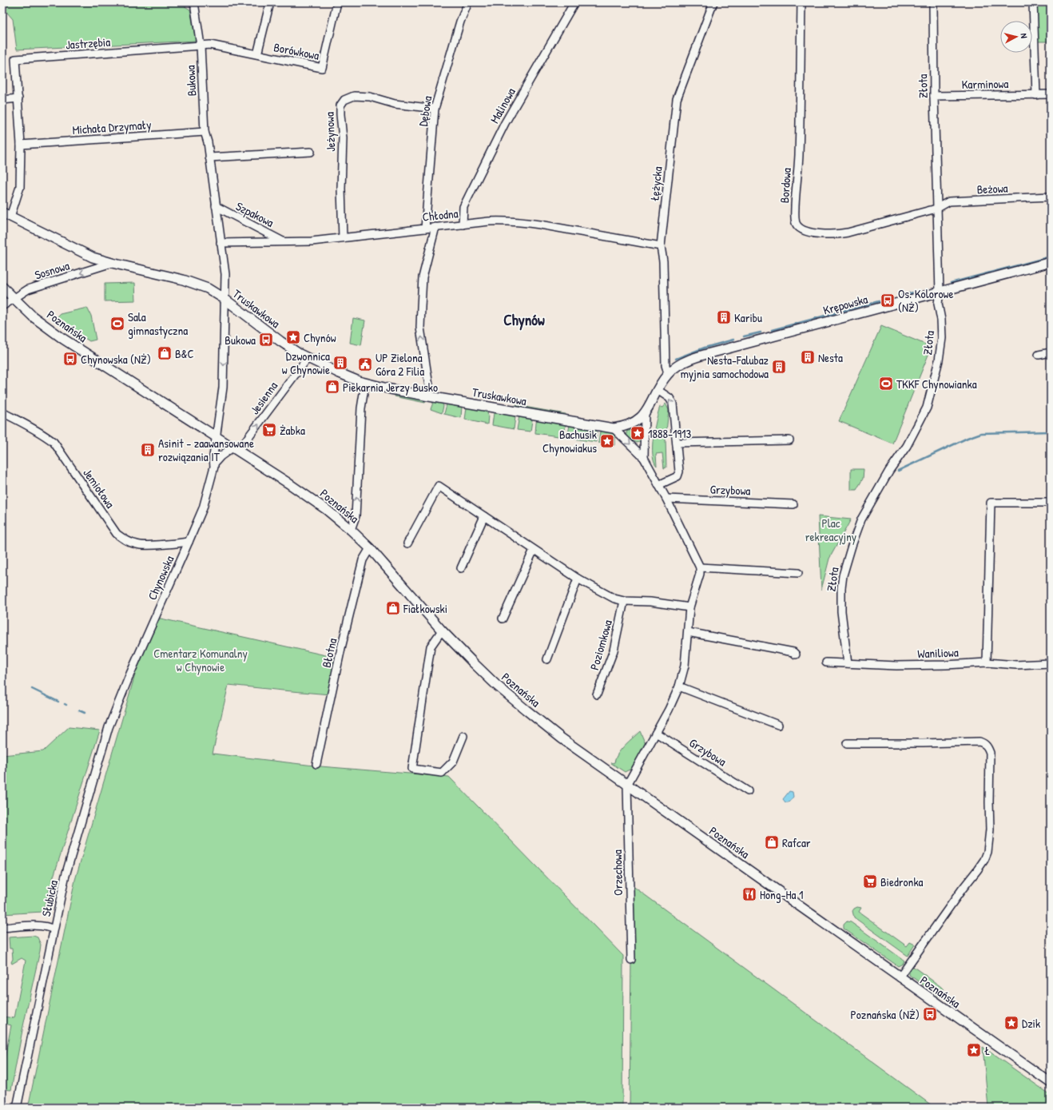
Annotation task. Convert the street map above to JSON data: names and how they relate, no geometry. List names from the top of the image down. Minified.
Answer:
{"streets":{"street":["Jastrzębia","Borówkowa","Bukowa","Karminowa","Złota","Malinowa","Dębowa","Michała Drzymały","Jeżynowa","Łężycka","Bordowa","Beżowa","Szpakowa","Chłodna","Sosnowa","Krępowska","Truskawkowa","Poznańska","Jesienna","Jemiołowa","Grzybowa","Chynowska","Poziomkowa","Błotna","Waniliowa","Orzechowa","Słubicka"]},"crossings":[["Jastrzębia","Borówkowa"],["Jastrzębia","Bukowa"],["Jastrzębia","Michała Drzymały"],["Jastrzębia","Truskawkowa"],["Borówkowa","Bukowa"],["Bukowa","Michała Drzymały"],["Bukowa","Szpakowa"],["Bukowa","Chłodna"],["Bukowa","Truskawkowa"],["Bukowa","Poznańska"],["Bukowa","Chynowska"],["Karminowa","Złota"],["Złota","Bordowa"],["Złota","Beżowa"],["Złota","Krępowska"],["Złota","Waniliowa"],["Malinowa","Chłodna"],["Dębowa","Jeżynowa"],["Dębowa","Chłodna"],["Jeżynowa","Chłodna"],["Łężycka","Chłodna"],["Łężycka","Krępowska"],["Łężycka","Truskawkowa"],["Bordowa","Beżowa"],["Szpakowa","Chłodna"],["Sosnowa","Truskawkowa"],["Sosnowa","Poznańska"],["Krępowska","Truskawkowa"],["Truskawkowa","Jesienna"],["Poznańska","Jesienna"],["Poznańska","Chynowska"],["Poznańska","Błotna"],["Poznańska","Orzechowa"],["Jemiołowa","Chynowska"],["Chynowska","Słubicka"]],"one_way":["Sosnowa","Jesienna"],"districts":["Chynów"],"parks":["Plac rekreacyjny","Cmentarz Komunalny w Chynowie"],"places":{"bus stop":["Os. Kolorowe (NŻ)","Bukowa","Chynowska (NŻ)","Poznańska (NŻ)"],"building":["Karibu","Nesta","Dzwonnica w Chynowie","Nesta-Falubaz myjnia samochodowa","Asinit - zaawansowane rozwiązania IT"],"sports":["Sala gimnastyczna","TKKF Chynowianka"],"place":["Chynów","1888-1913","Bachusik Chynowiakus","Dzik","Ł"],"shop":["B&C","Piekarnia Jerzy Busko","Fiałkowski","Rafcar"],"public building":["UP Zielona Góra 2 Filia"],"supermarket":["Żabka","Biedronka"],"restaurant":["Hong-Ha 1"]},"north":"right"}
